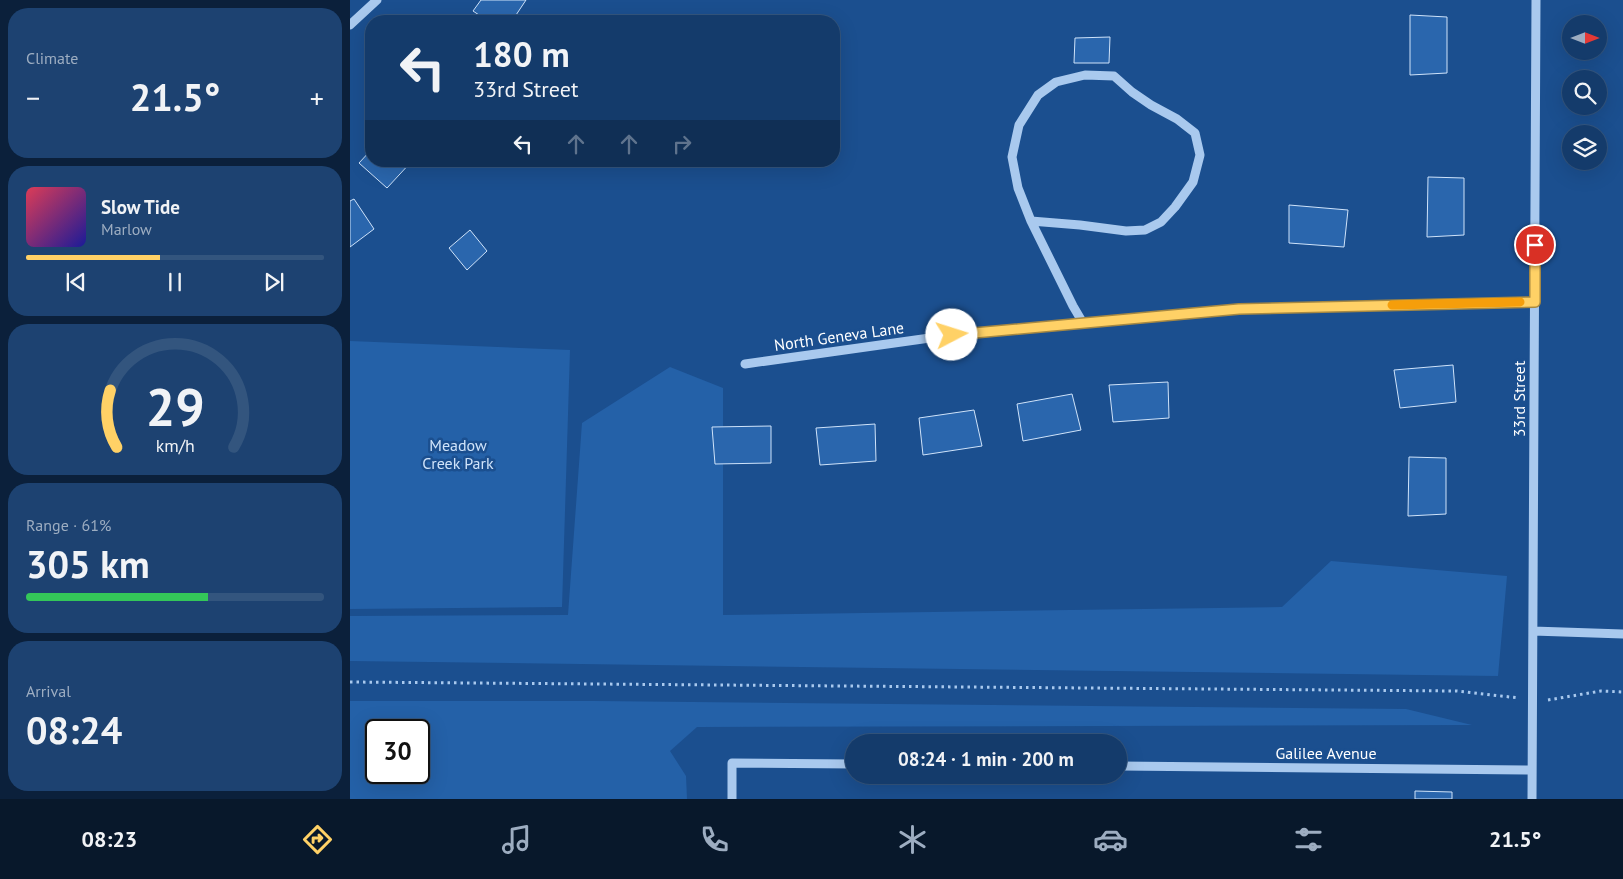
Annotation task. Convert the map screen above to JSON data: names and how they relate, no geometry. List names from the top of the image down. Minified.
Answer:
{"streets":{"street":["North Geneva Lane","33rd Street","Galilee Avenue"]},"crossings":[["North Geneva Lane","33rd Street"],["33rd Street","Galilee Avenue"]],"parks":["Meadow Creek Park"],"north":"right","page":{"tile":["Climate",["Range · 61%","305 km"],["Arrival","08:24"]],"turn":["180 m","33rd Street"],"heat":["−","21.5°","+"],"song":["Slow Tide","Marlow"],"limit":"30","trip":"08:24 · 1 min · 200 m","tabs":["08:23","21.5°"],"gauge":["29","km/h"]}}
